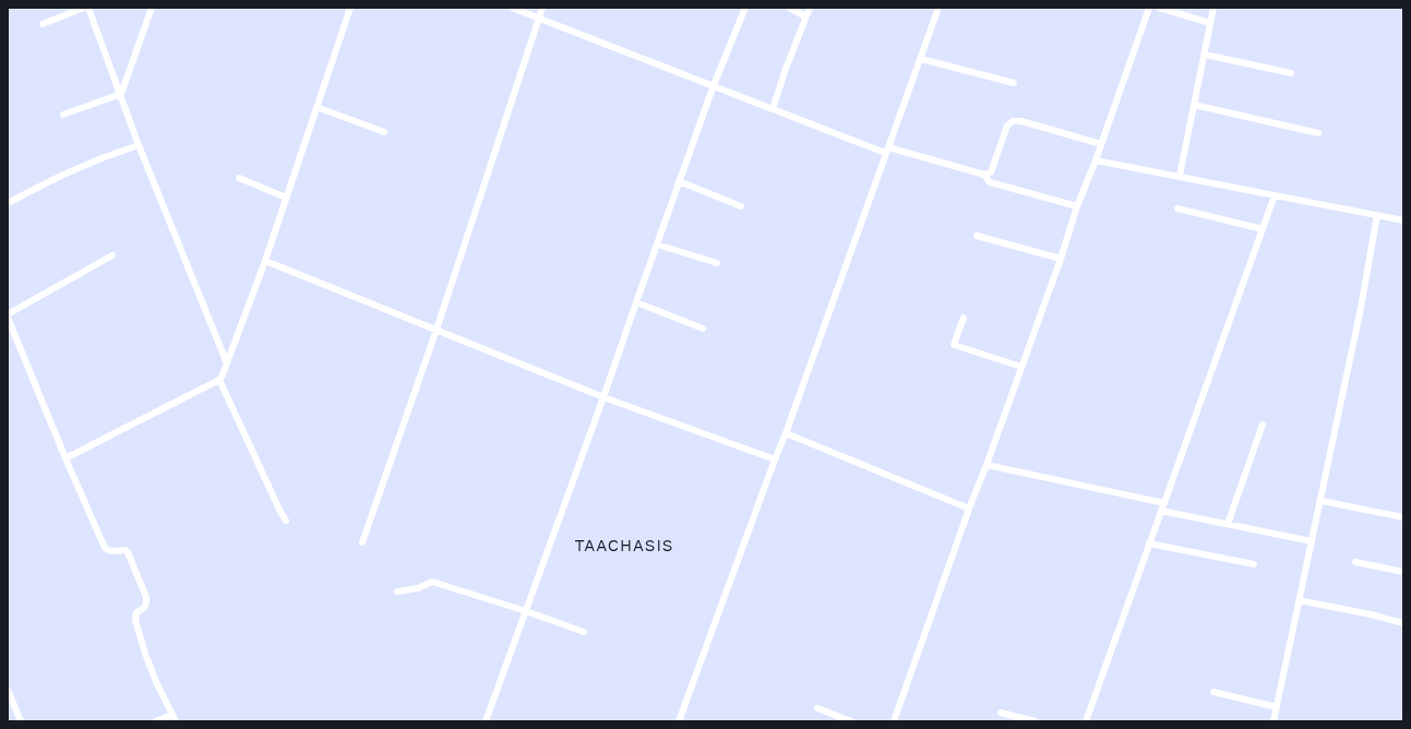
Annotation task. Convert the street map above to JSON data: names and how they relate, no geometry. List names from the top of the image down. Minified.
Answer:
{"districts":["TAACHASIS"]}
